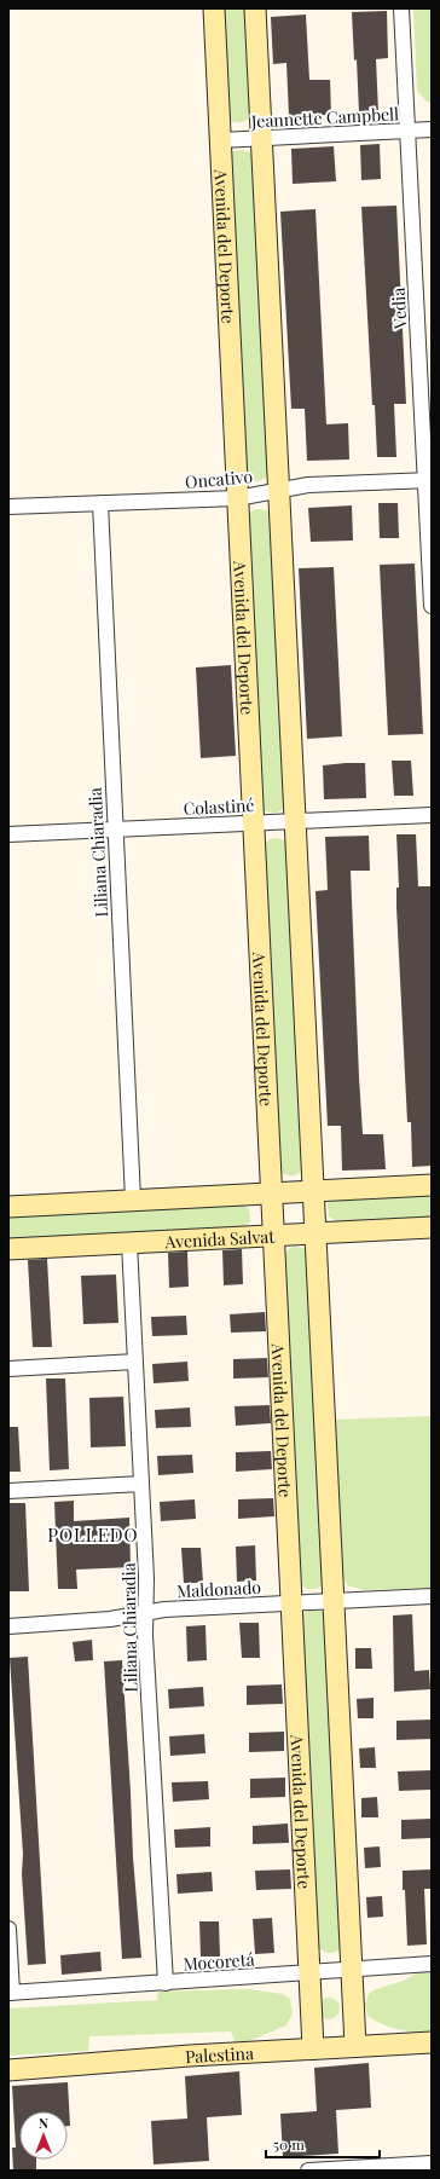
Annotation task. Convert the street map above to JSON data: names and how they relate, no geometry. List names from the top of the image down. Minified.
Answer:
{"streets":{"street":["Jeannette Campbell","Avenida del Deporte","Vedia","Oncativo","Colastiné","Liliana Chiaradia","Avenida Salvat","Maldonado","Mocoretá","Palestina"]},"crossings":[["Jeannette Campbell","Avenida del Deporte"],["Jeannette Campbell","Vedia"],["Avenida del Deporte","Oncativo"],["Avenida del Deporte","Colastiné"],["Avenida del Deporte","Avenida Salvat"],["Avenida del Deporte","Maldonado"],["Avenida del Deporte","Mocoretá"],["Avenida del Deporte","Palestina"],["Vedia","Oncativo"],["Oncativo","Liliana Chiaradia"],["Colastiné","Liliana Chiaradia"],["Liliana Chiaradia","Avenida Salvat"],["Liliana Chiaradia","Maldonado"],["Liliana Chiaradia","Mocoretá"]],"districts":["POLLEDO"],"scale_bar":"50 m","north":"top"}
